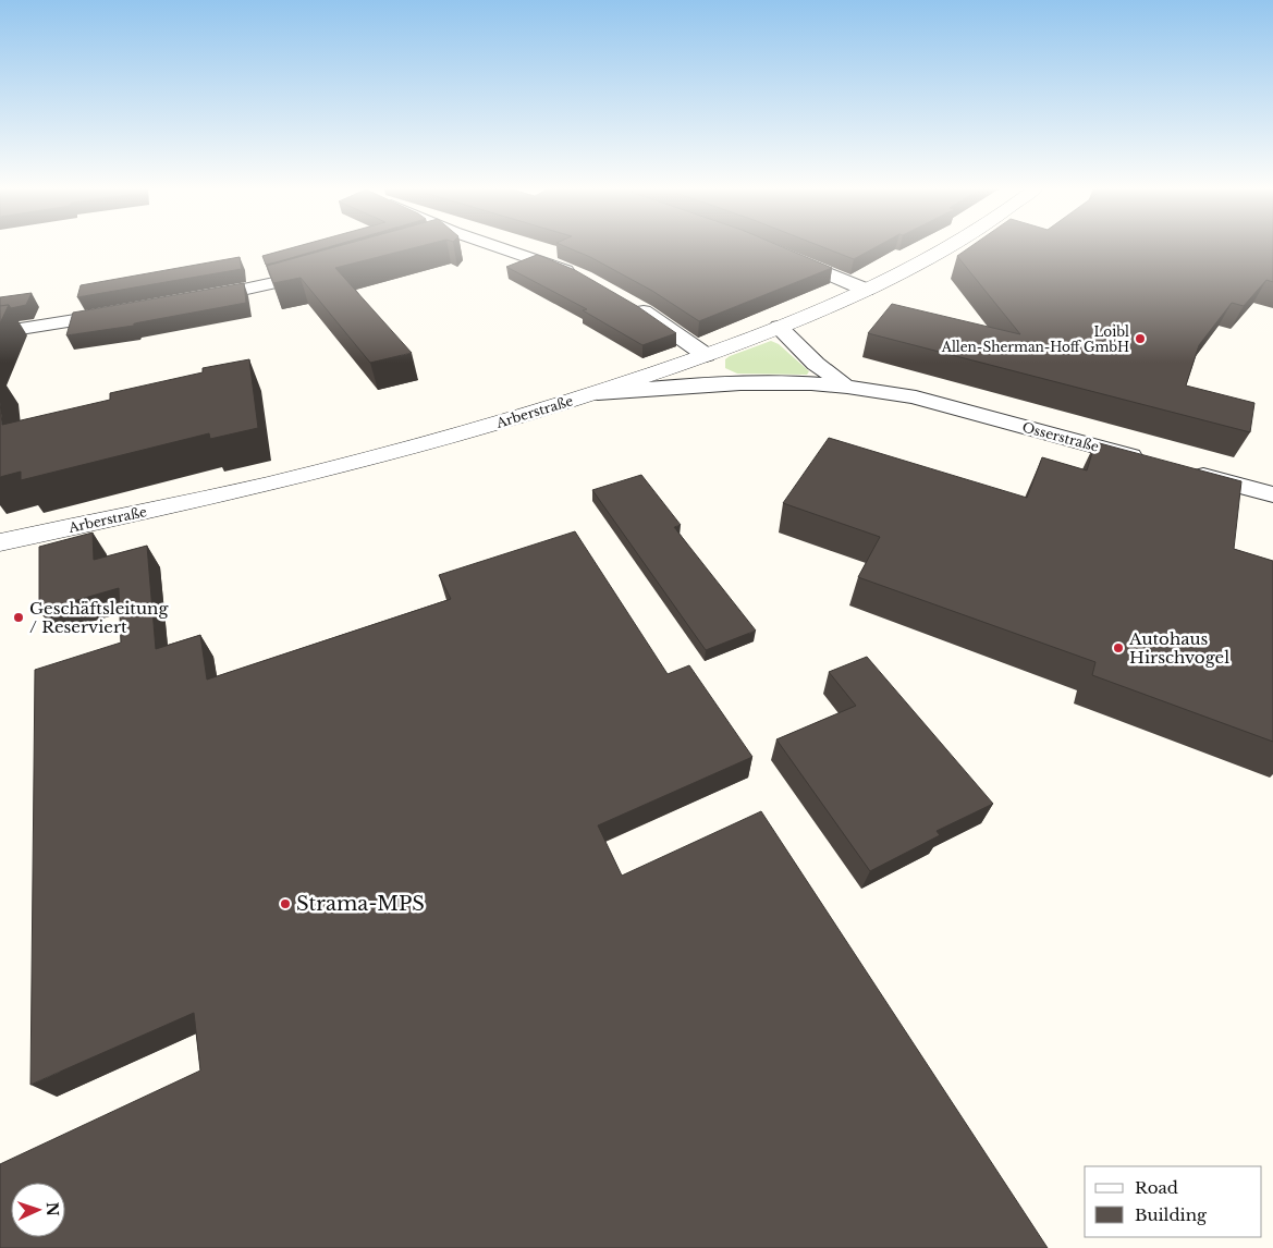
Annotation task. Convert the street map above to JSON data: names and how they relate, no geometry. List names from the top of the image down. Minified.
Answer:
{"streets":{"street":["Arberstraße","Osserstraße"]},"crossings":[["Arberstraße","Osserstraße"]],"places":["Loibl Allen-Sherman-Hoff GmbH","Geschäftsleitung / Reserviert","Autohaus Hirschvogel","Strama-MPS"],"legend":["Road","Building"],"north":"right"}
